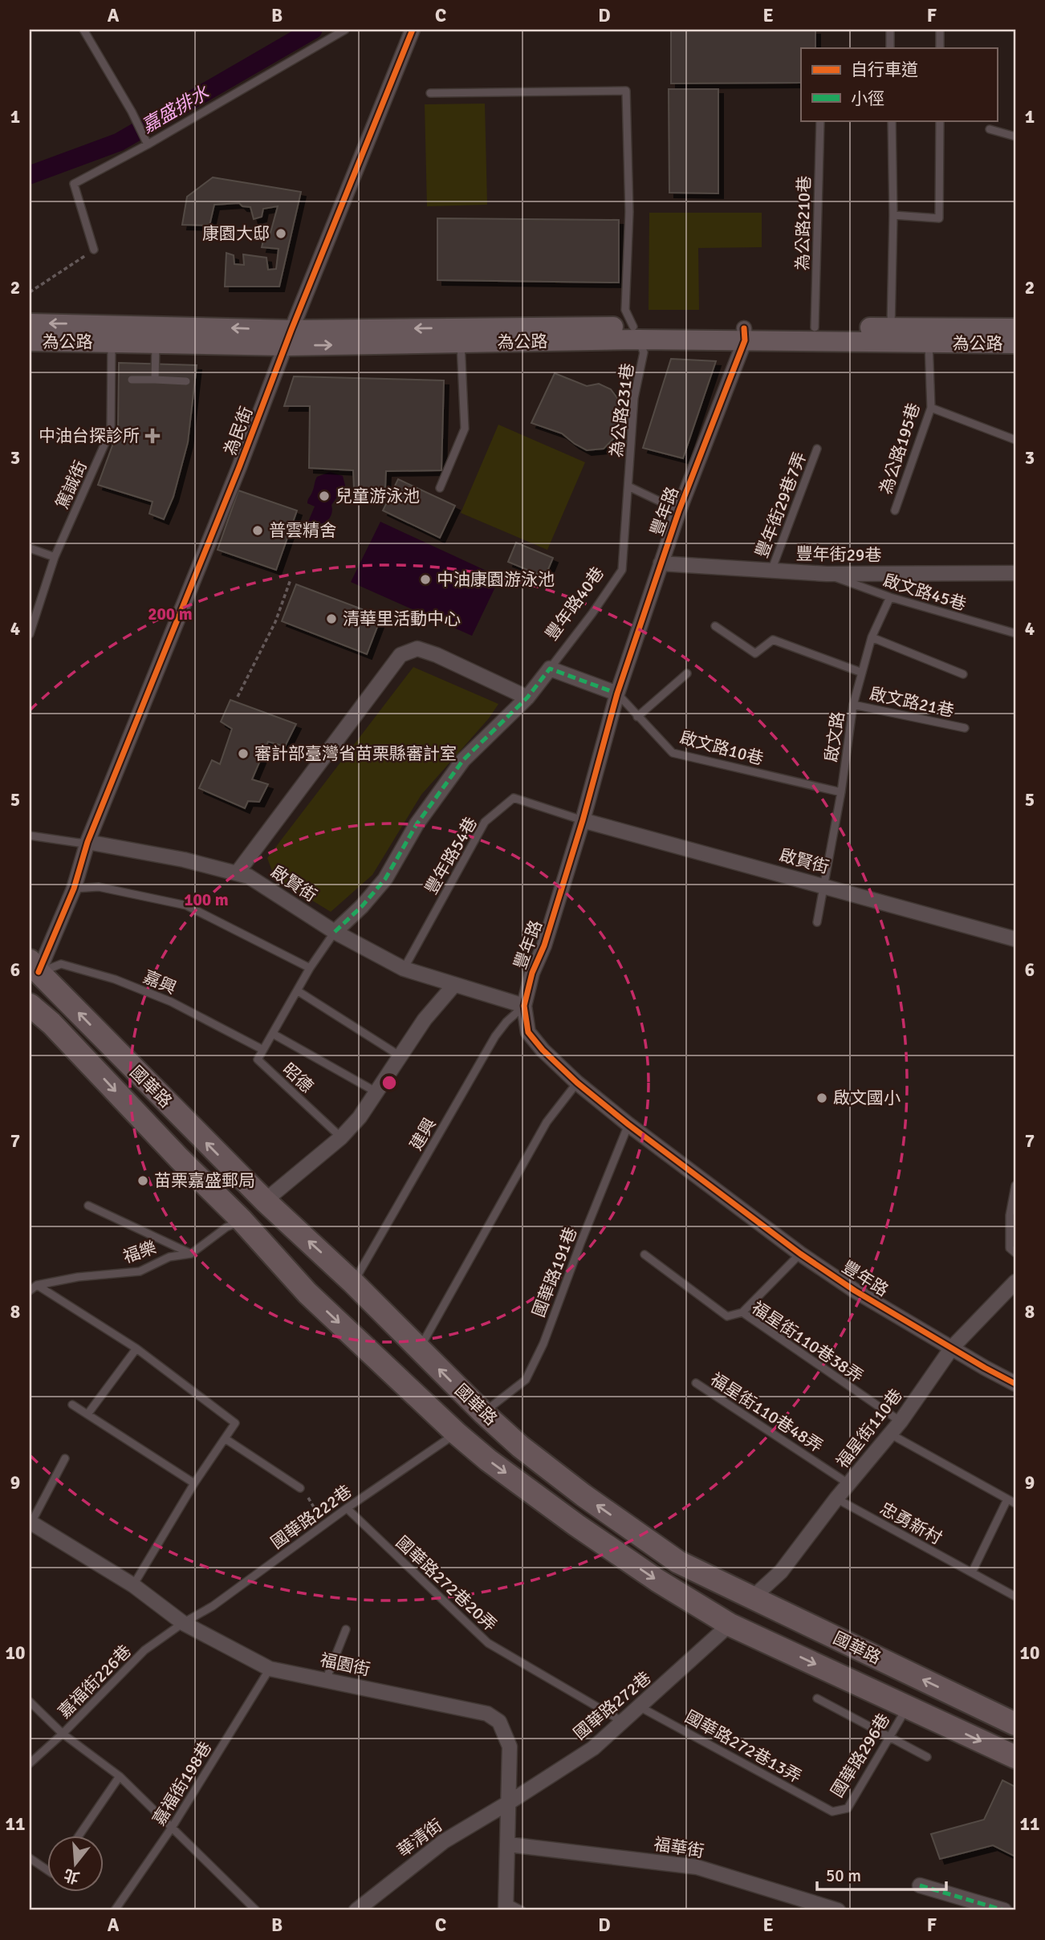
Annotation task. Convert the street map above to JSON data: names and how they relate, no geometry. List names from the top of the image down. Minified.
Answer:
{"streets":{"main road":["國華路"],"street":["為公路","為民街","豐年路","豐年街29巷","啟賢街","福星街110巷","福園街","國華路272巷","華清街","福華街"],"lane":["為公路210巷","為公路231巷","為公路195巷","篤誠街","豐年街29巷7弄","啟文路45巷","豐年路40巷","啟文路21巷","啟文路","啟文路10巷","豐年路54巷","嘉興","昭德","建興","福樂","國華路191巷","福星街110巷38弄","福星街110巷48弄","國華路222巷","忠勇新村","國華路272巷20弄","嘉福街226巷","國華路272巷13弄","國華路296巷","嘉福街198巷"]},"crossings":[["為公路210巷","為公路"],["為公路","為公路231巷"],["為公路","為民街"],["為公路","為公路195巷"],["為公路","篤誠街"],["為公路","豐年路"],["為公路231巷","豐年路40巷"],["為民街","啟賢街"],["為民街","嘉興"],["為民街","國華路"],["豐年街29巷7弄","豐年街29巷"],["豐年路","豐年街29巷"],["豐年路","啟文路10巷"],["豐年路","豐年路54巷"],["豐年路","啟賢街"],["豐年路","建興"],["豐年路","國華路191巷"],["豐年路","福星街110巷"],["豐年街29巷","啟文路45巷"],["啟文路45巷","啟文路"],["啟文路21巷","啟文路"],["啟文路","啟文路10巷"],["啟文路","啟賢街"],["豐年路54巷","啟賢街"],["啟賢街","建興"],["嘉興","昭德"],["嘉興","國華路"],["國華路","建興"],["國華路","福樂"],["國華路","國華路191巷"],["國華路","福星街110巷"],["國華路","國華路222巷"],["國華路","國華路272巷"],["國華路","國華路296巷"],["福星街110巷38弄","福星街110巷"],["福星街110巷48弄","福星街110巷"],["福星街110巷","忠勇新村"],["國華路222巷","國華路272巷20弄"],["國華路222巷","福園街"],["國華路222巷","嘉福街226巷"],["國華路272巷20弄","國華路272巷"],["福園街","嘉福街226巷"],["福園街","國華路272巷"],["福園街","嘉福街198巷"],["福園街","華清街"],["福園街","福華街"],["國華路272巷","國華路272巷13弄"],["國華路272巷","華清街"],["國華路272巷13弄","國華路296巷"]],"water":["嘉盛排水"],"places":{"other":["康園大邸","兒童游泳池","普雲精舍","中油康園游泳池","清華里活動中心","審計部臺灣省苗栗縣審計室","啟文國小","苗栗嘉盛郵局"],"health":["中油台探診所"]},"legend":["自行車道","小徑"],"scale_bar":"50 m","north":"bottom","grid":{"columns":["A","B","C","D","E","F"],"rows":["1","2","3","4","5","6","7","8","9","10","11"]},"rings":["200 m","100 m"]}
